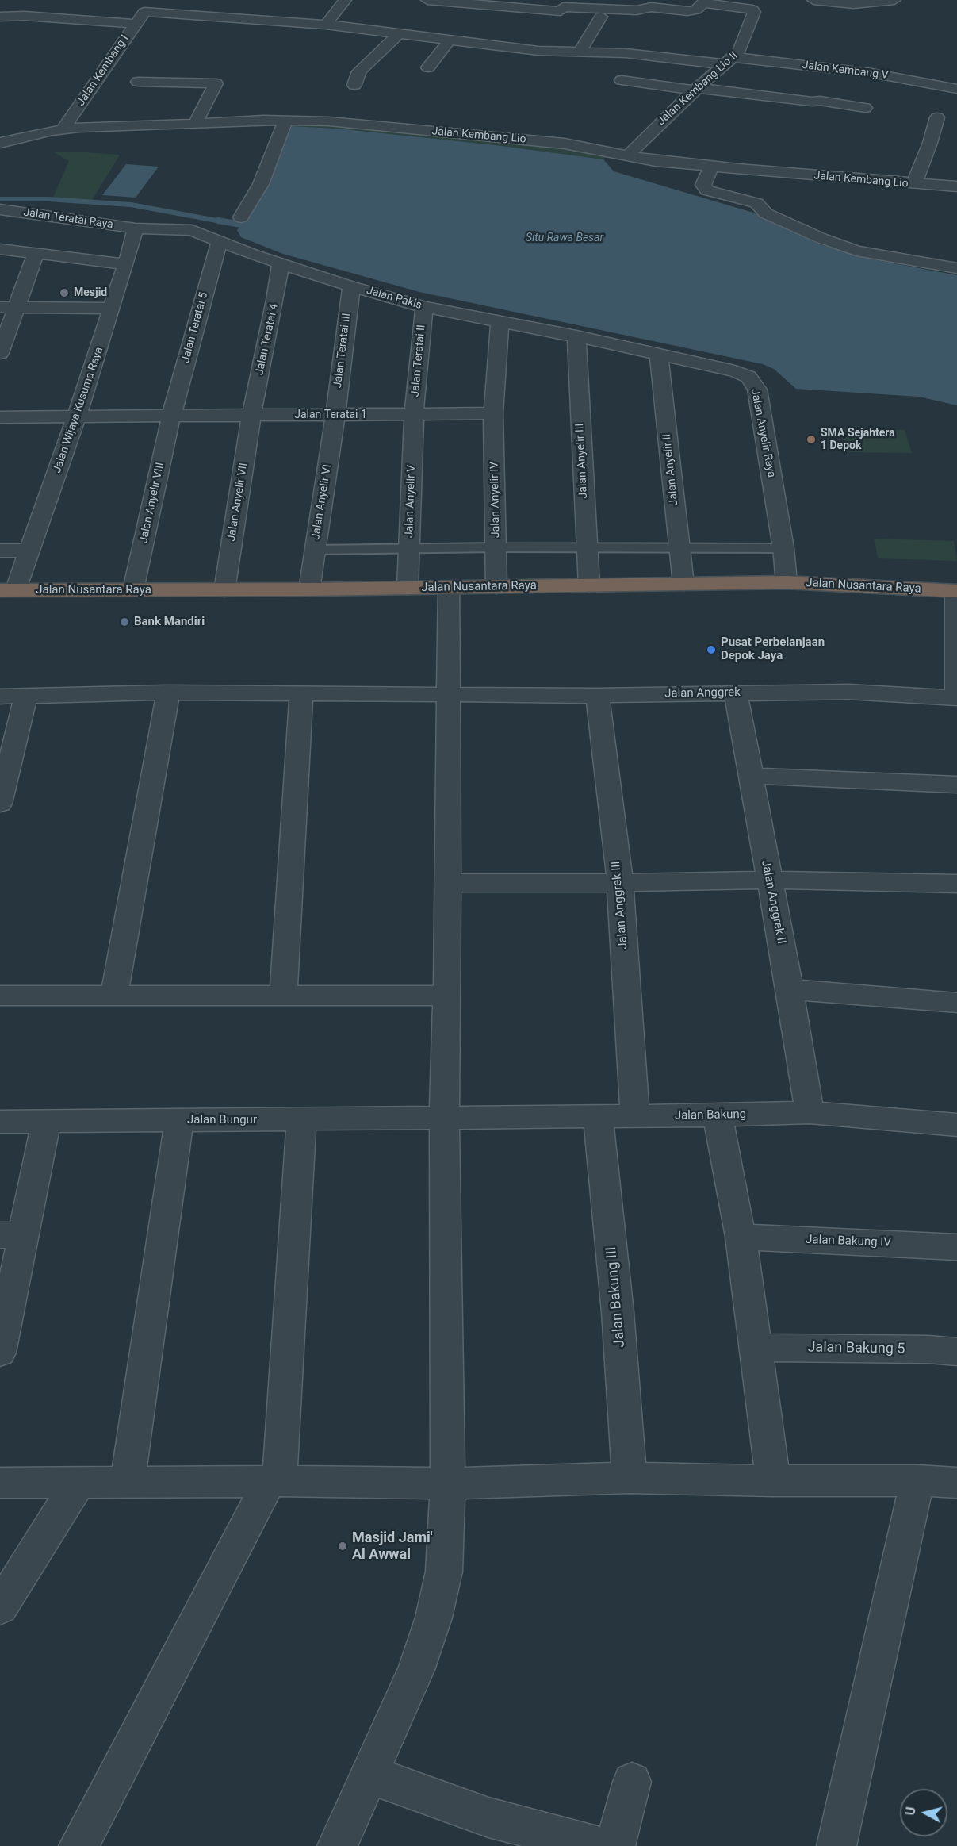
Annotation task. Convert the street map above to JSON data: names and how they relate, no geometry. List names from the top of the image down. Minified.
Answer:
{"streets":{"highway":["Jalan Nusantara Raya"],"street":["Jalan Kembang I","Jalan Kembang V","Jalan Kembang Lio II","Jalan Kembang Lio","Jalan Teratai Raya","Jalan Pakis","Jalan Teratai 5","Jalan Teratai 4","Jalan Teratai III","Jalan Teratai II","Jalan Wijaya Kusuma Raya","Jalan Teratai 1","Jalan Anyelir Raya","Jalan Anyelir III","Jalan Anyelir II","Jalan Anyelir IV","Jalan Anyelir V","Jalan Anyelir VII","Jalan Anyelir VI","Jalan Anyelir VIII","Jalan Anggrek","Jalan Anggrek II","Jalan Anggrek III","Jalan Bakung","Jalan Bungur","Jalan Bakung IV","Jalan Bakung III","Jalan Bakung 5"]},"crossings":[["Jalan Kembang I","Jalan Kembang Lio"],["Jalan Kembang V","Jalan Kembang Lio II"],["Jalan Kembang Lio II","Jalan Kembang Lio"],["Jalan Teratai Raya","Jalan Pakis"],["Jalan Teratai Raya","Jalan Wijaya Kusuma Raya"],["Jalan Pakis","Jalan Teratai 5"],["Jalan Pakis","Jalan Teratai 4"],["Jalan Pakis","Jalan Teratai III"],["Jalan Pakis","Jalan Teratai II"],["Jalan Pakis","Jalan Wijaya Kusuma Raya"],["Jalan Pakis","Jalan Anyelir Raya"],["Jalan Pakis","Jalan Anyelir III"],["Jalan Pakis","Jalan Anyelir II"],["Jalan Teratai 5","Jalan Teratai 1"],["Jalan Teratai 5","Jalan Anyelir VIII"],["Jalan Teratai 4","Jalan Teratai 1"],["Jalan Teratai 4","Jalan Anyelir VII"],["Jalan Teratai III","Jalan Teratai 1"],["Jalan Teratai III","Jalan Anyelir VI"],["Jalan Teratai II","Jalan Teratai 1"],["Jalan Teratai II","Jalan Anyelir V"],["Jalan Wijaya Kusuma Raya","Jalan Teratai 1"],["Jalan Wijaya Kusuma Raya","Jalan Nusantara Raya"],["Jalan Teratai 1","Jalan Anyelir IV"],["Jalan Teratai 1","Jalan Anyelir V"],["Jalan Teratai 1","Jalan Anyelir VII"],["Jalan Teratai 1","Jalan Anyelir VI"],["Jalan Teratai 1","Jalan Anyelir VIII"],["Jalan Anyelir Raya","Jalan Anyelir II"],["Jalan Anyelir Raya","Jalan Nusantara Raya"],["Jalan Anyelir III","Jalan Nusantara Raya"],["Jalan Anyelir II","Jalan Nusantara Raya"],["Jalan Anyelir IV","Jalan Nusantara Raya"],["Jalan Anyelir V","Jalan Nusantara Raya"],["Jalan Anyelir VII","Jalan Nusantara Raya"],["Jalan Anyelir VI","Jalan Nusantara Raya"],["Jalan Anyelir VIII","Jalan Nusantara Raya"],["Jalan Anggrek","Jalan Anggrek II"],["Jalan Anggrek","Jalan Anggrek III"],["Jalan Anggrek II","Jalan Bakung"],["Jalan Anggrek III","Jalan Bakung"],["Jalan Bakung","Jalan Bungur"],["Jalan Bakung","Jalan Bakung III"]],"water":["Situ Rawa Besar"],"places":["Mesjid","SMA Sejahtera 1 Depok","Bank Mandiri","Pusat Perbelanjaan Depok Jaya","Masjid Jami' Al Awwal"],"north":"left"}
